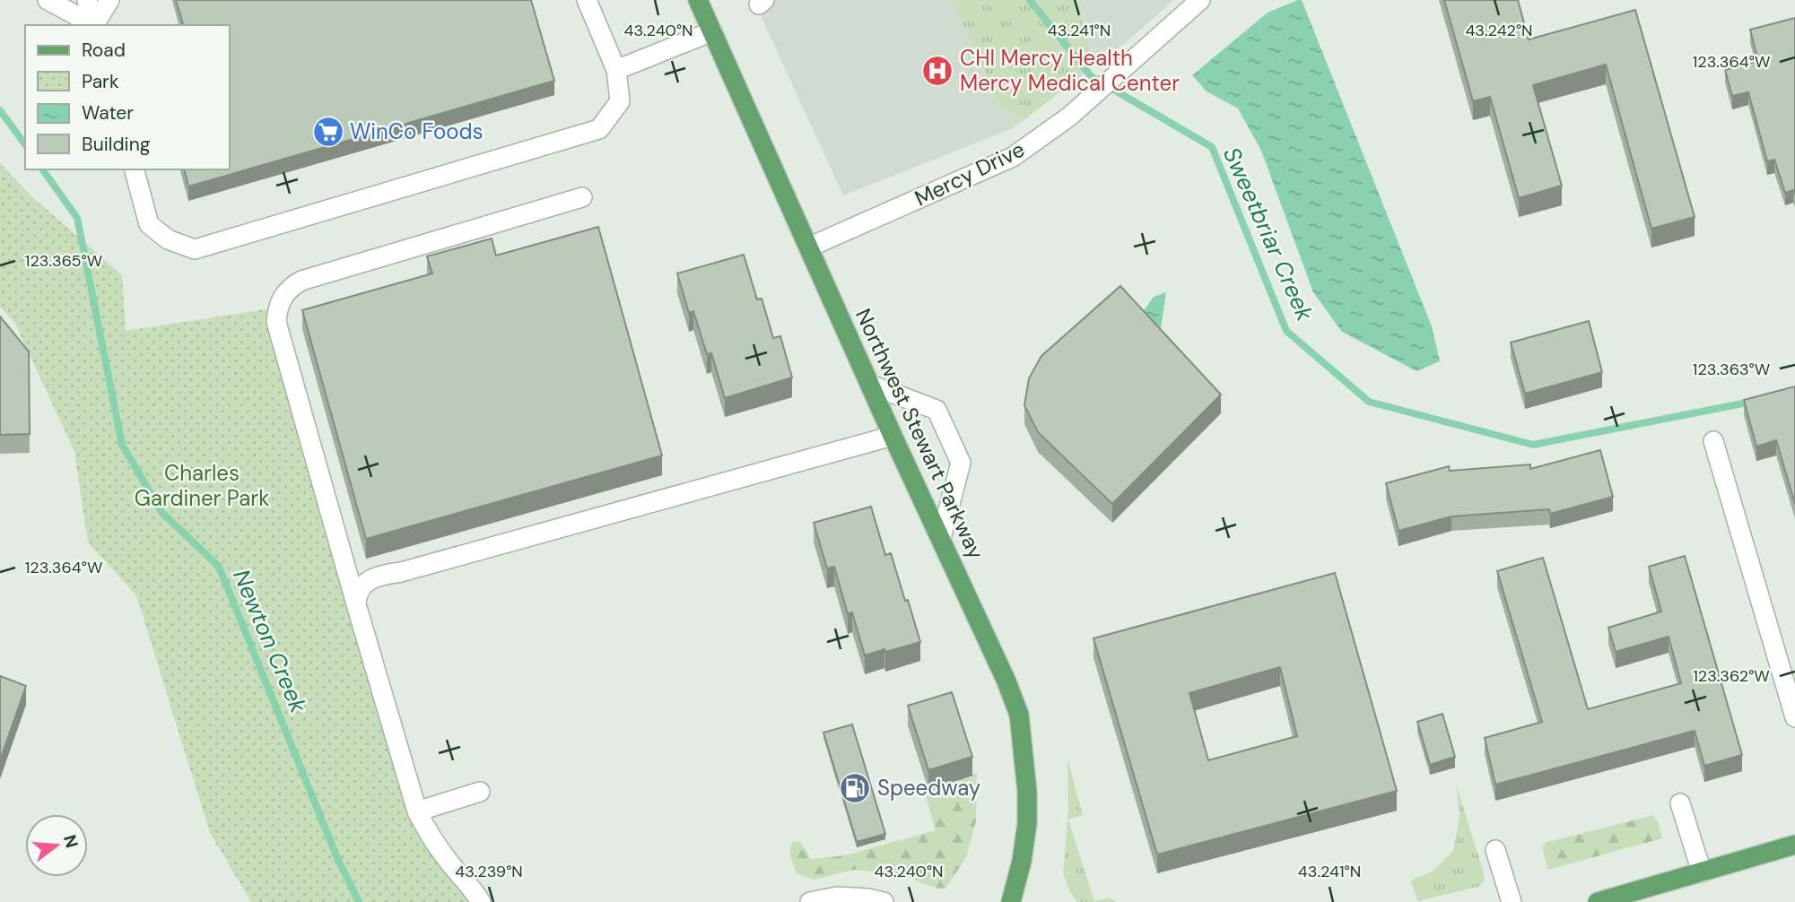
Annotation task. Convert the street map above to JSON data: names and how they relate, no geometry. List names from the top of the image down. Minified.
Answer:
{"streets":{"main road":["Northwest Stewart Parkway"],"street":["Mercy Drive"]},"crossings":[["Mercy Drive","Northwest Stewart Parkway"]],"water":["Sweetbriar Creek","Newton Creek"],"parks":["Charles Gardiner Park"],"places":{"hospital":["CHI Mercy Health Mercy Medical Center"],"supermarket":["WinCo Foods"],"fuel station":["Speedway"]},"legend":["Road","Park","Water","Building"],"north":"right","coordinates":["43.240°N","43.241°N","43.242°N","123.364°W","123.365°W","123.363°W","123.362°W","43.239°N"]}
